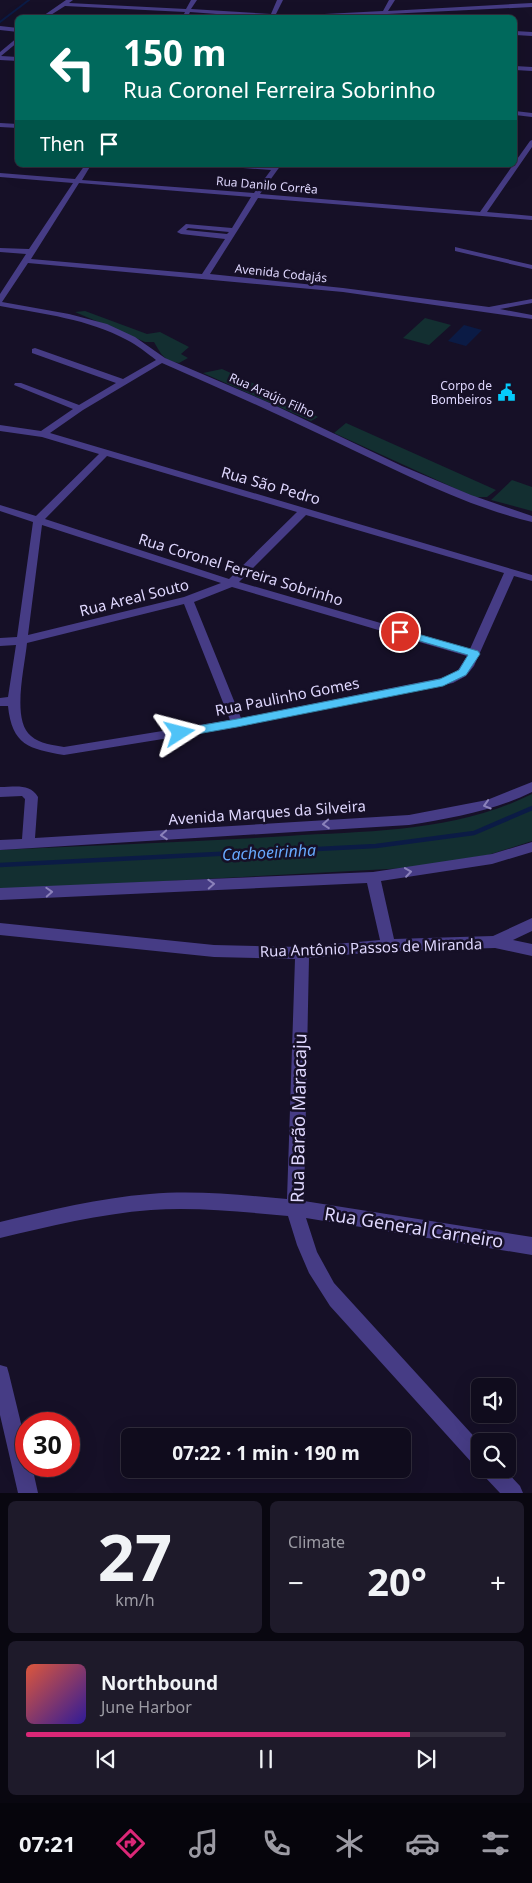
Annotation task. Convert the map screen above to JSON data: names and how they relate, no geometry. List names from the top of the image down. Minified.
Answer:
{"streets":{"street":["Rua Danilo Corrêa","Avenida Codajás","Rua Araújo Filho","Rua São Pedro","Rua Coronel Ferreira Sobrinho","Rua Areal Souto","Rua Paulinho Gomes","Avenida Marques da Silveira","Rua Antônio Passos de Miranda","Rua Barão Maracaju","Rua General Carneiro"]},"crossings":[["Rua São Pedro","Rua Areal Souto"],["Rua São Pedro","Rua Paulinho Gomes"],["Rua Coronel Ferreira Sobrinho","Rua Areal Souto"],["Rua Coronel Ferreira Sobrinho","Rua Paulinho Gomes"],["Rua Areal Souto","Rua Paulinho Gomes"],["Rua Antônio Passos de Miranda","Rua Barão Maracaju"],["Rua Barão Maracaju","Rua General Carneiro"]],"water":["Cachoeirinha"],"places":{"public building":["Corpo de Bombeiros"]},"page":{"turn":["150 m","Rua Coronel Ferreira Sobrinho"],"then":"Then","limit":"30","trip":"07:22 · 1 min · 190 m","tile":[["27","km/h"],"Climate"],"heat":["−","20°","+"],"song":["Northbound","June Harbor"],"tabs":"07:21"}}
